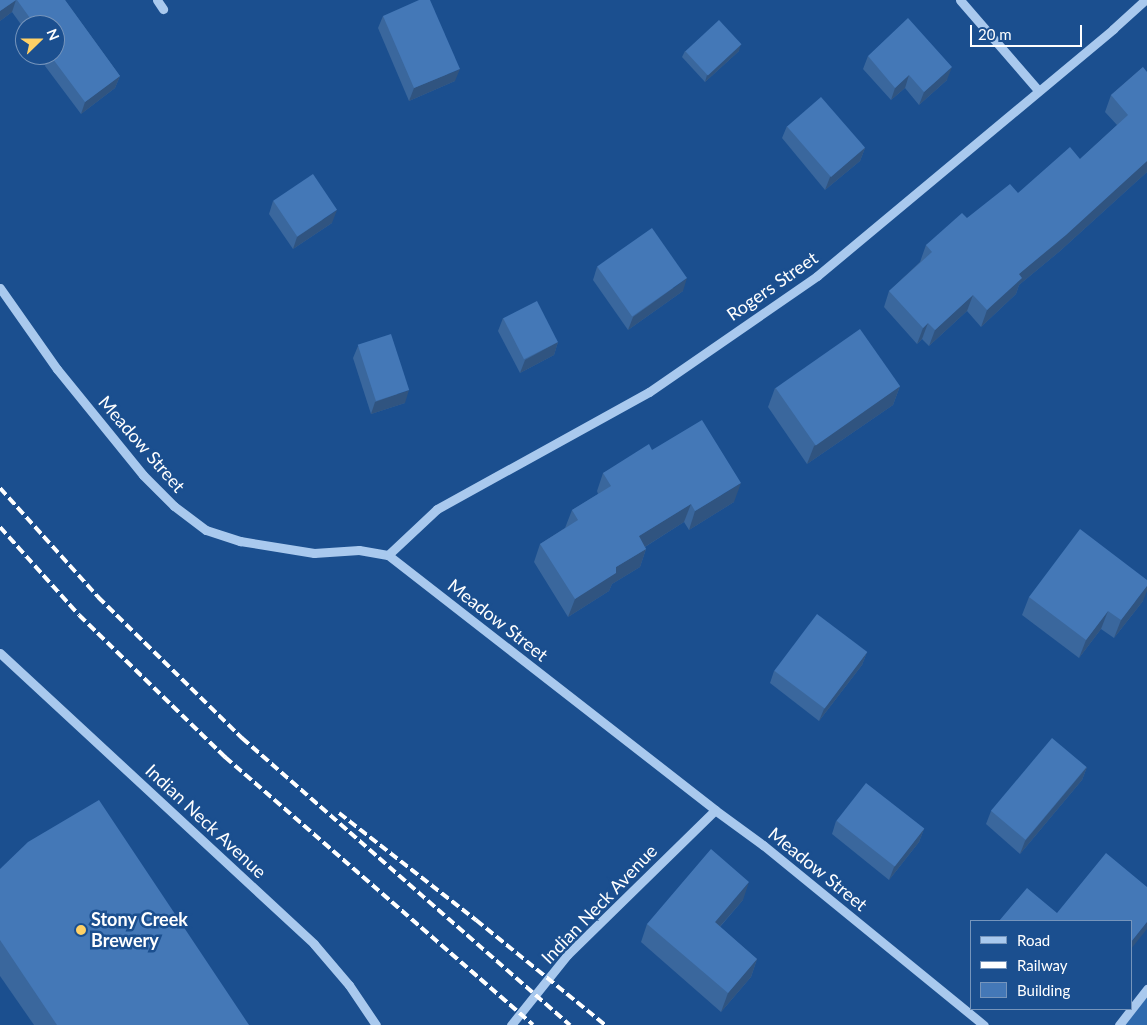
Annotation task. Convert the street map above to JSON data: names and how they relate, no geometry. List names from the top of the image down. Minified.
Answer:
{"streets":{"street":["Rogers Street","Meadow Street","Indian Neck Avenue"]},"crossings":[["Rogers Street","Meadow Street"],["Meadow Street","Indian Neck Avenue"]],"places":["Stony Creek Brewery"],"legend":["Road","Railway","Building"],"scale_bar":"20 m","north":"right"}
